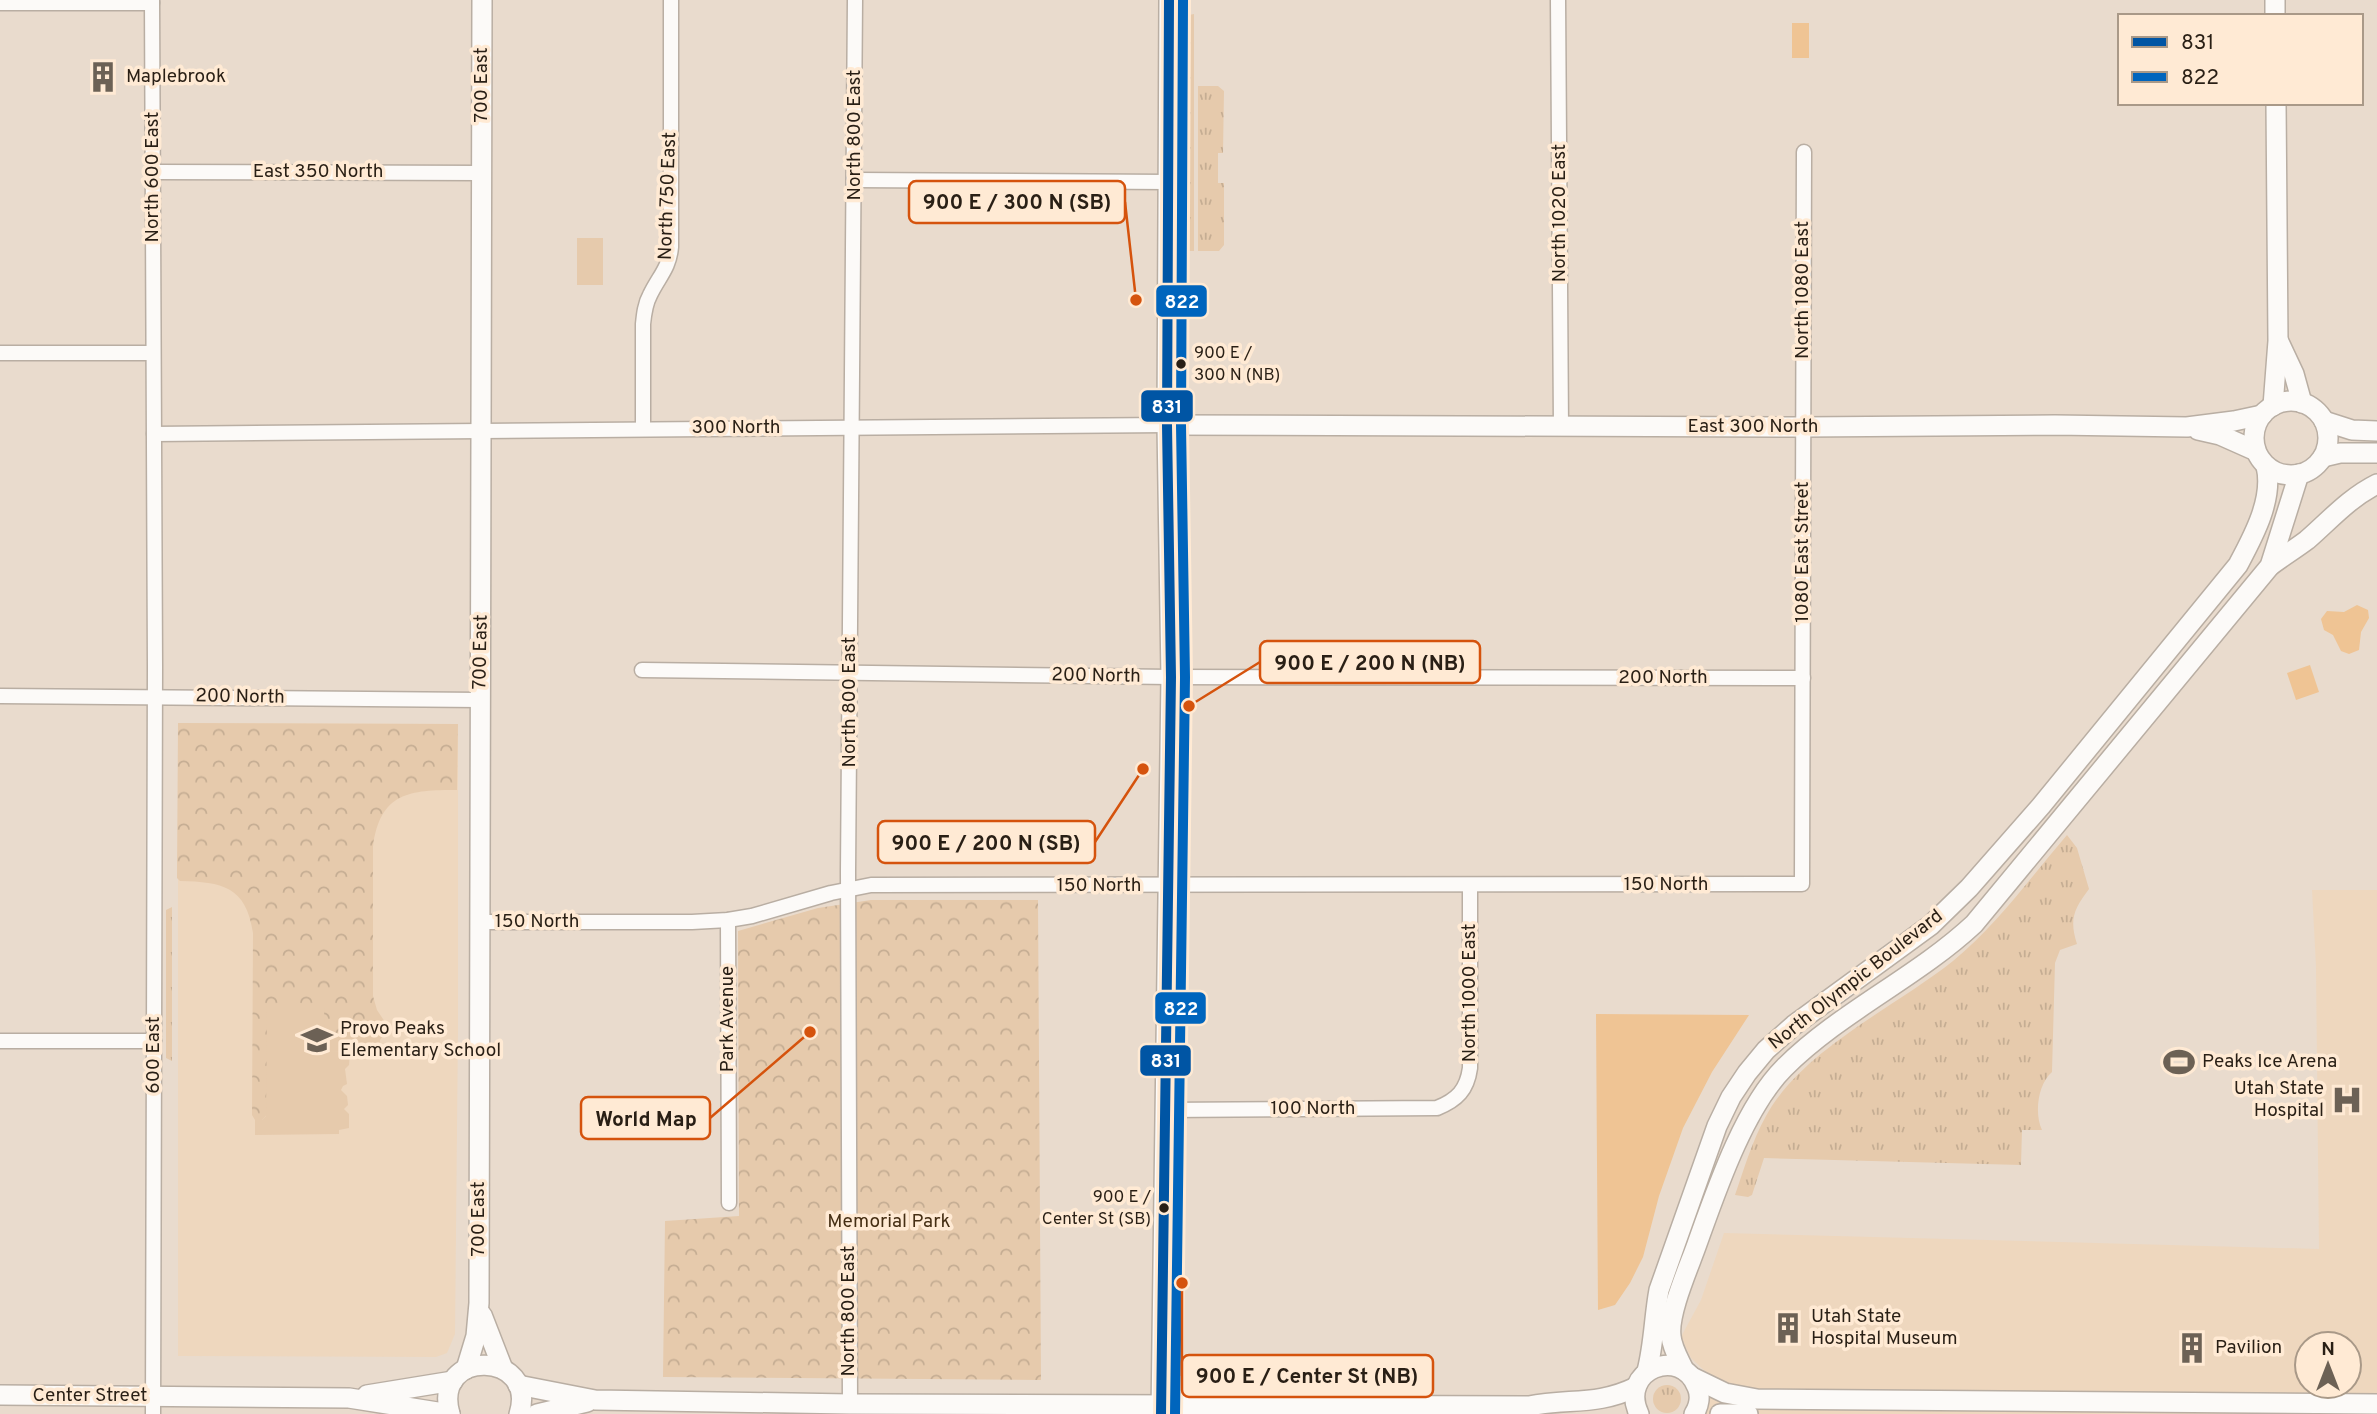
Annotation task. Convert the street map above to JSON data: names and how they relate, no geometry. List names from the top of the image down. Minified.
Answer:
{"streets":{"street":["700 East","North 800 East","East 350 North","North 600 East","North 750 East","North 1020 East","North 1080 East","East 300 North","300 North","1080 East Street","200 North","150 North","North Olympic Boulevard","North 1000 East","Park Avenue","600 East","100 North","Center Street"]},"crossings":[["700 East","East 350 North"],["700 East","300 North"],["700 East","200 North"],["700 East","150 North"],["700 East","Center Street"],["North 800 East","300 North"],["North 800 East","200 North"],["North 800 East","150 North"],["East 350 North","North 600 East"],["North 750 East","300 North"],["North 1020 East","East 300 North"],["North 1080 East","East 300 North"],["North 1080 East","1080 East Street"],["East 300 North","300 North"],["East 300 North","1080 East Street"],["East 300 North","North Olympic Boulevard"],["1080 East Street","200 North"],["1080 East Street","150 North"],["200 North","150 North"],["200 North","600 East"],["150 North","North 1000 East"],["150 North","Park Avenue"],["North 1000 East","100 North"],["600 East","Center Street"]],"parks":["Memorial Park"],"places":{"building":["Maplebrook","Utah State Hospital Museum","Pavilion"],"other":["900 E / 300 N (SB)","900 E / 300 N (NB)","900 E / 200 N (NB)","900 E / 200 N (SB)","World Map","900 E / Center St (SB)","900 E / Center St (NB)"],"school or university":["Provo Peaks Elementary School"],"sports":["Peaks Ice Arena"],"hospital":["Utah State Hospital"]},"lines":["transit line 831","transit line 822"],"legend":["831","822"],"north":"top"}
